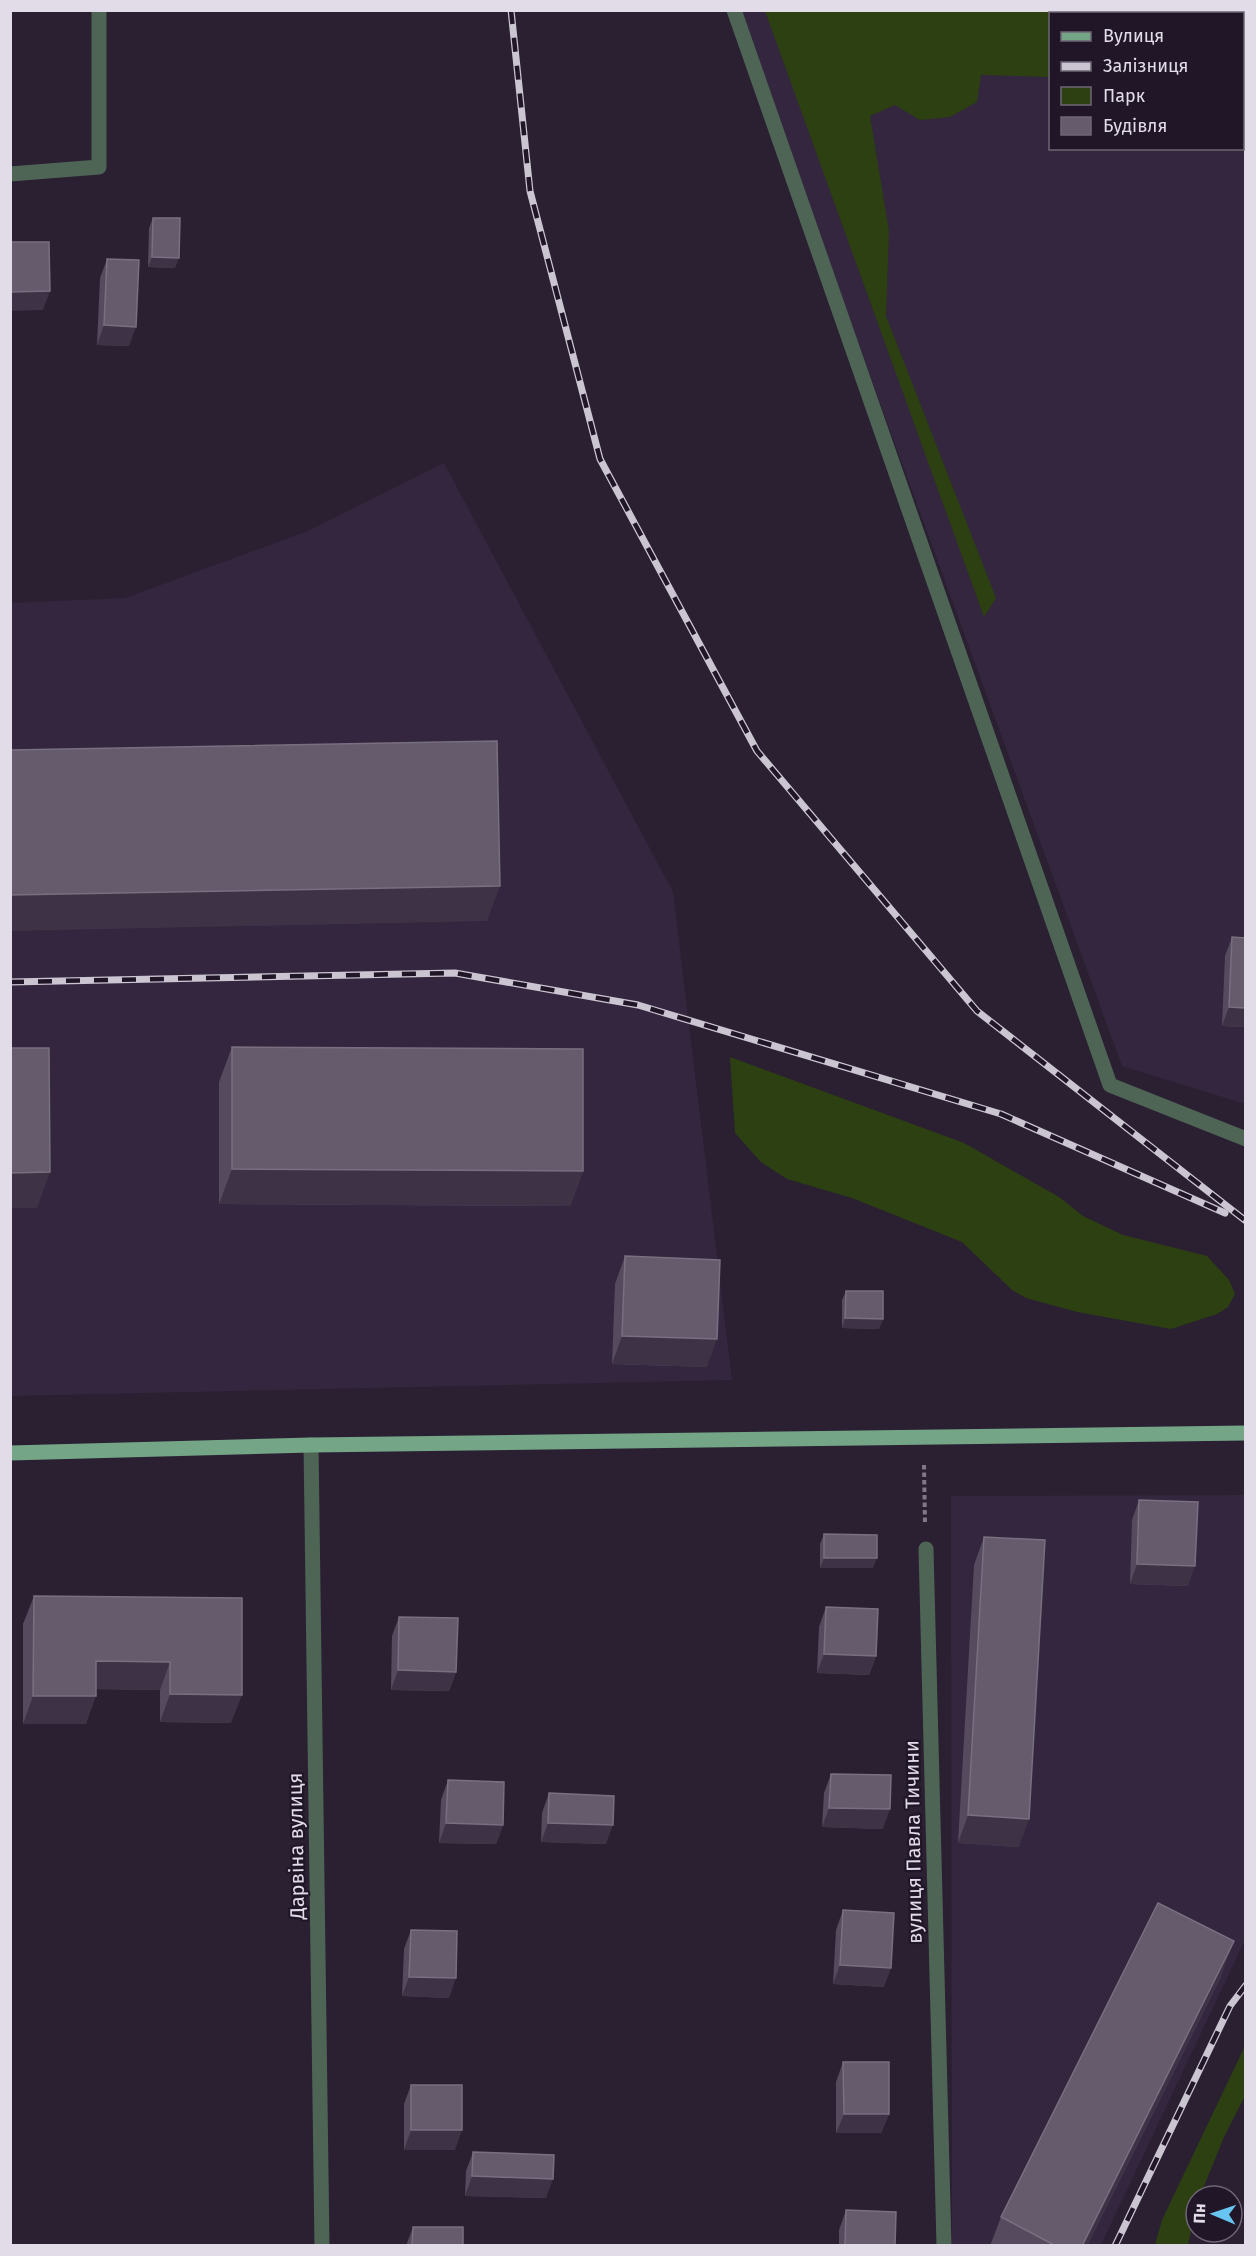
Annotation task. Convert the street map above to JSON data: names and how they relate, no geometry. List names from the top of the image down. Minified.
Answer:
{"streets":{"street":["вулиця Павла Тичини","Дарвіна вулиця"]},"legend":["Вулиця","Залізниця","Парк","Будівля"],"north":"left"}
